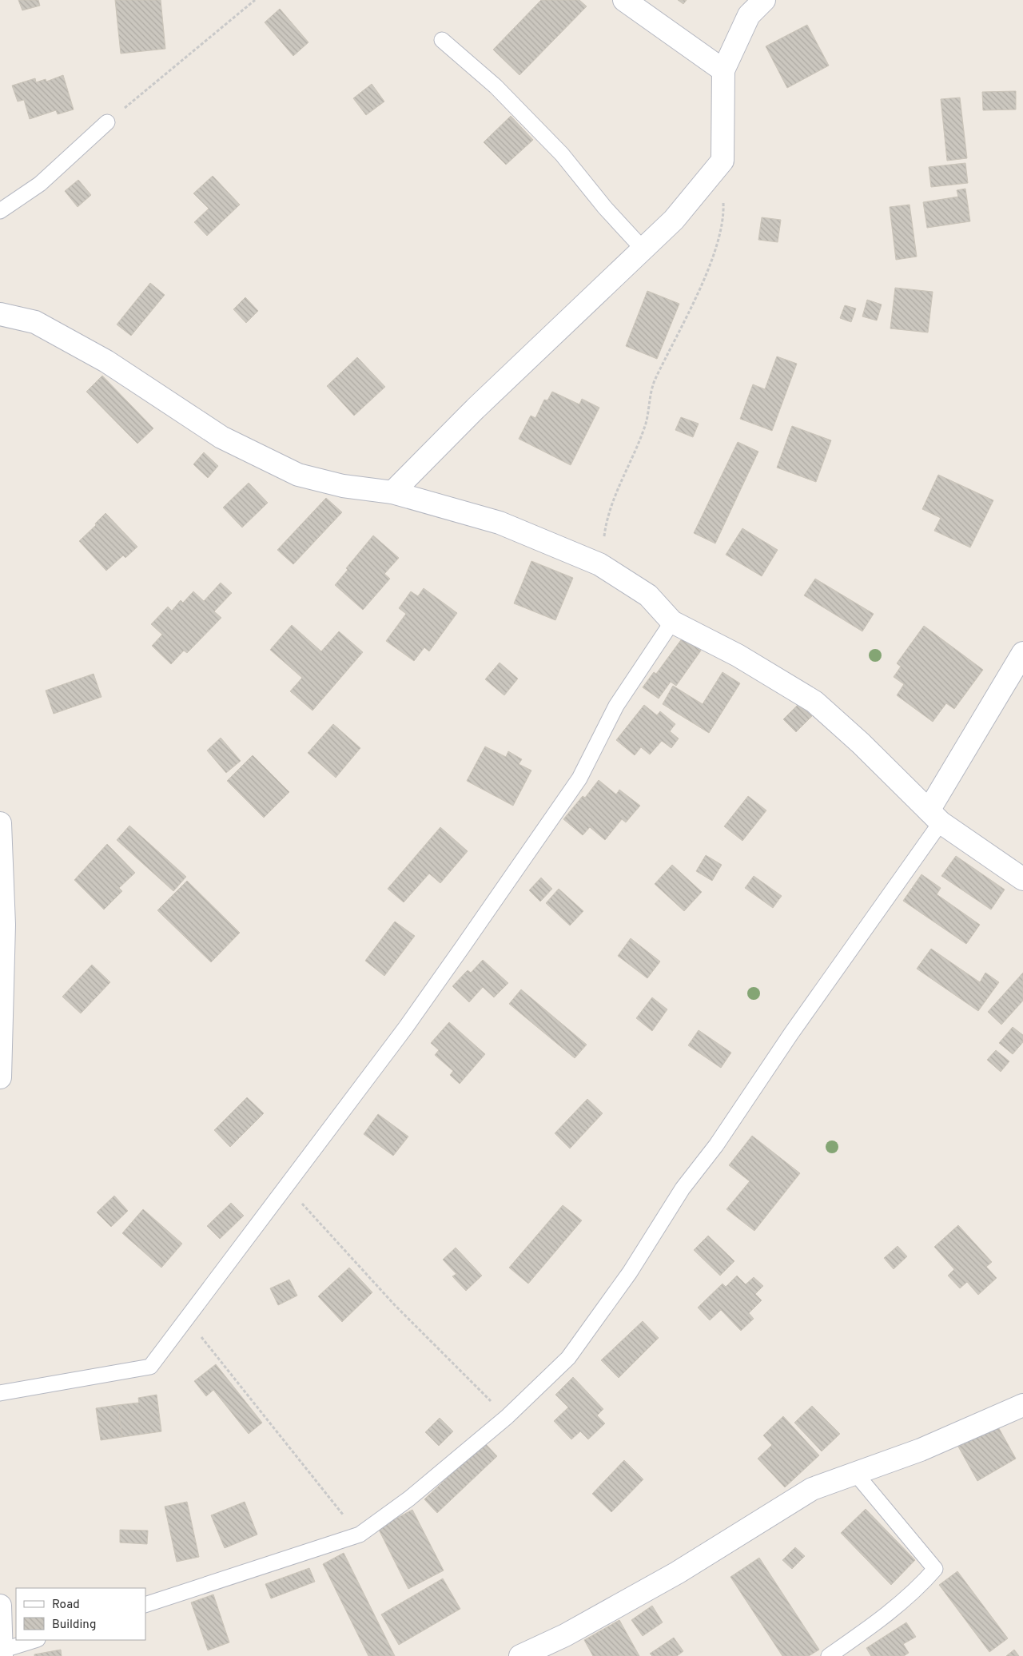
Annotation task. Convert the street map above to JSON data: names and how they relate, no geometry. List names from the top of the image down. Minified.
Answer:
{"legend":["Road","Building"]}
